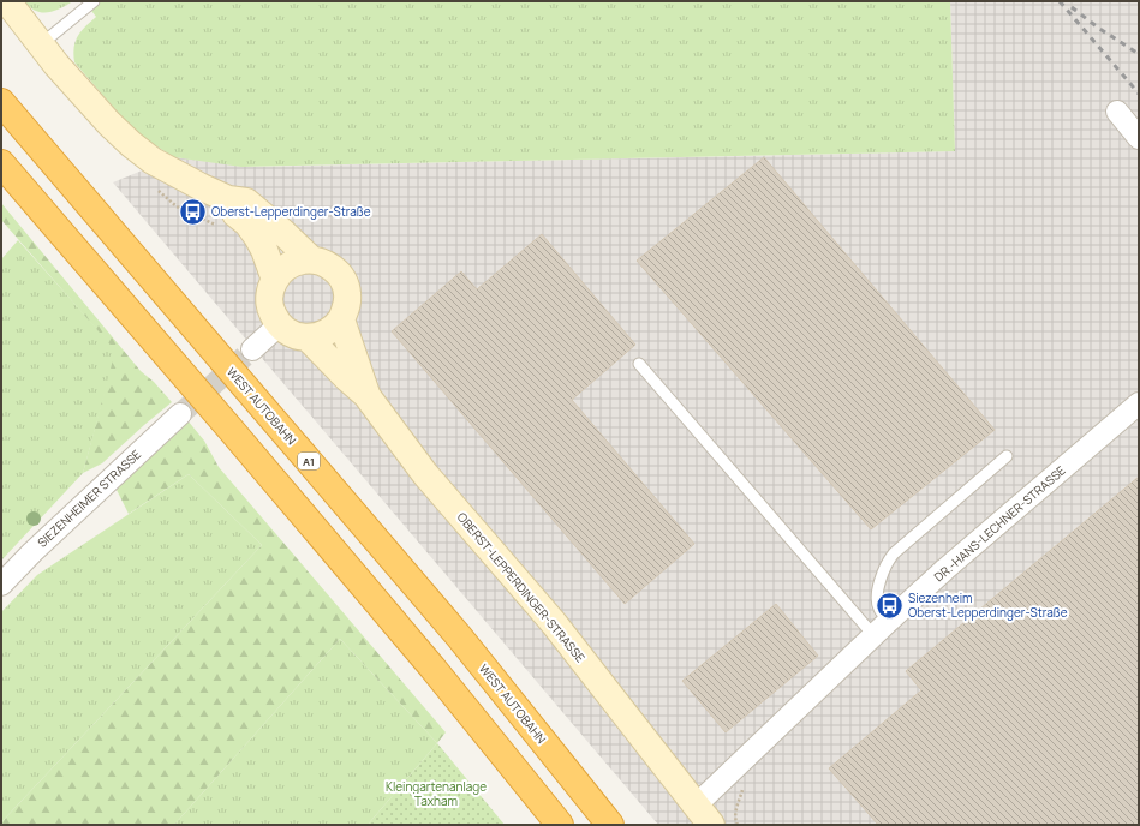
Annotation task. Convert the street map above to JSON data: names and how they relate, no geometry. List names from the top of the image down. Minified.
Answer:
{"streets":{"highway":["WEST AUTOBAHN","A1"],"street":["SIEZENHEIMER STRASSE","DR.-HANS-LECHNER-STRASSE","OBERST-LEPPERDINGER-STRASSE"]},"crossings":[["DR.-HANS-LECHNER-STRASSE","OBERST-LEPPERDINGER-STRASSE"]],"parks":["Kleingartenanlage Taxham"],"places":{"bus stop":["Oberst-Lepperdinger-Straße","Siezenheim Oberst-Lepperdinger-Straße"]}}
